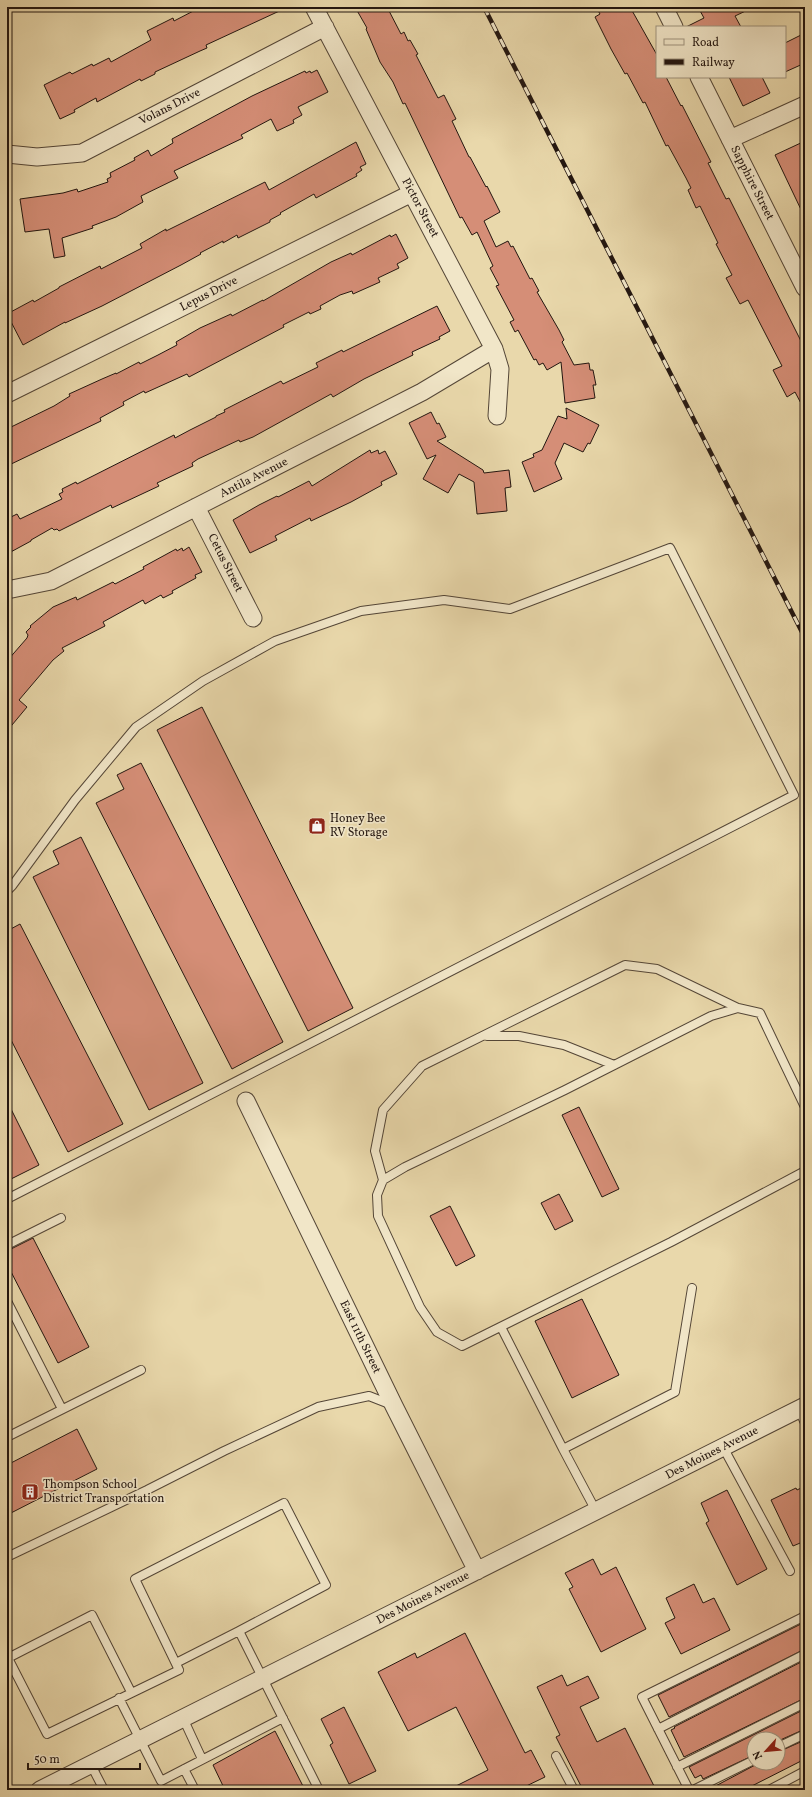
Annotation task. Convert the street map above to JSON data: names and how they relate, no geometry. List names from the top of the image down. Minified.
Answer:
{"streets":{"street":["Volans Drive","Sapphire Street","Pictor Street","Lepus Drive","Antila Avenue","Cetus Street","East 11th Street","Des Moines Avenue"]},"crossings":[["Volans Drive","Pictor Street"],["Pictor Street","Lepus Drive"],["Pictor Street","Antila Avenue"],["Antila Avenue","Cetus Street"],["East 11th Street","Des Moines Avenue"]],"places":{"shop":["Honey Bee RV Storage"],"building":["Thompson School District Transportation"]},"legend":["Road","Railway"],"scale_bar":"50 m","north":"bottom left"}
